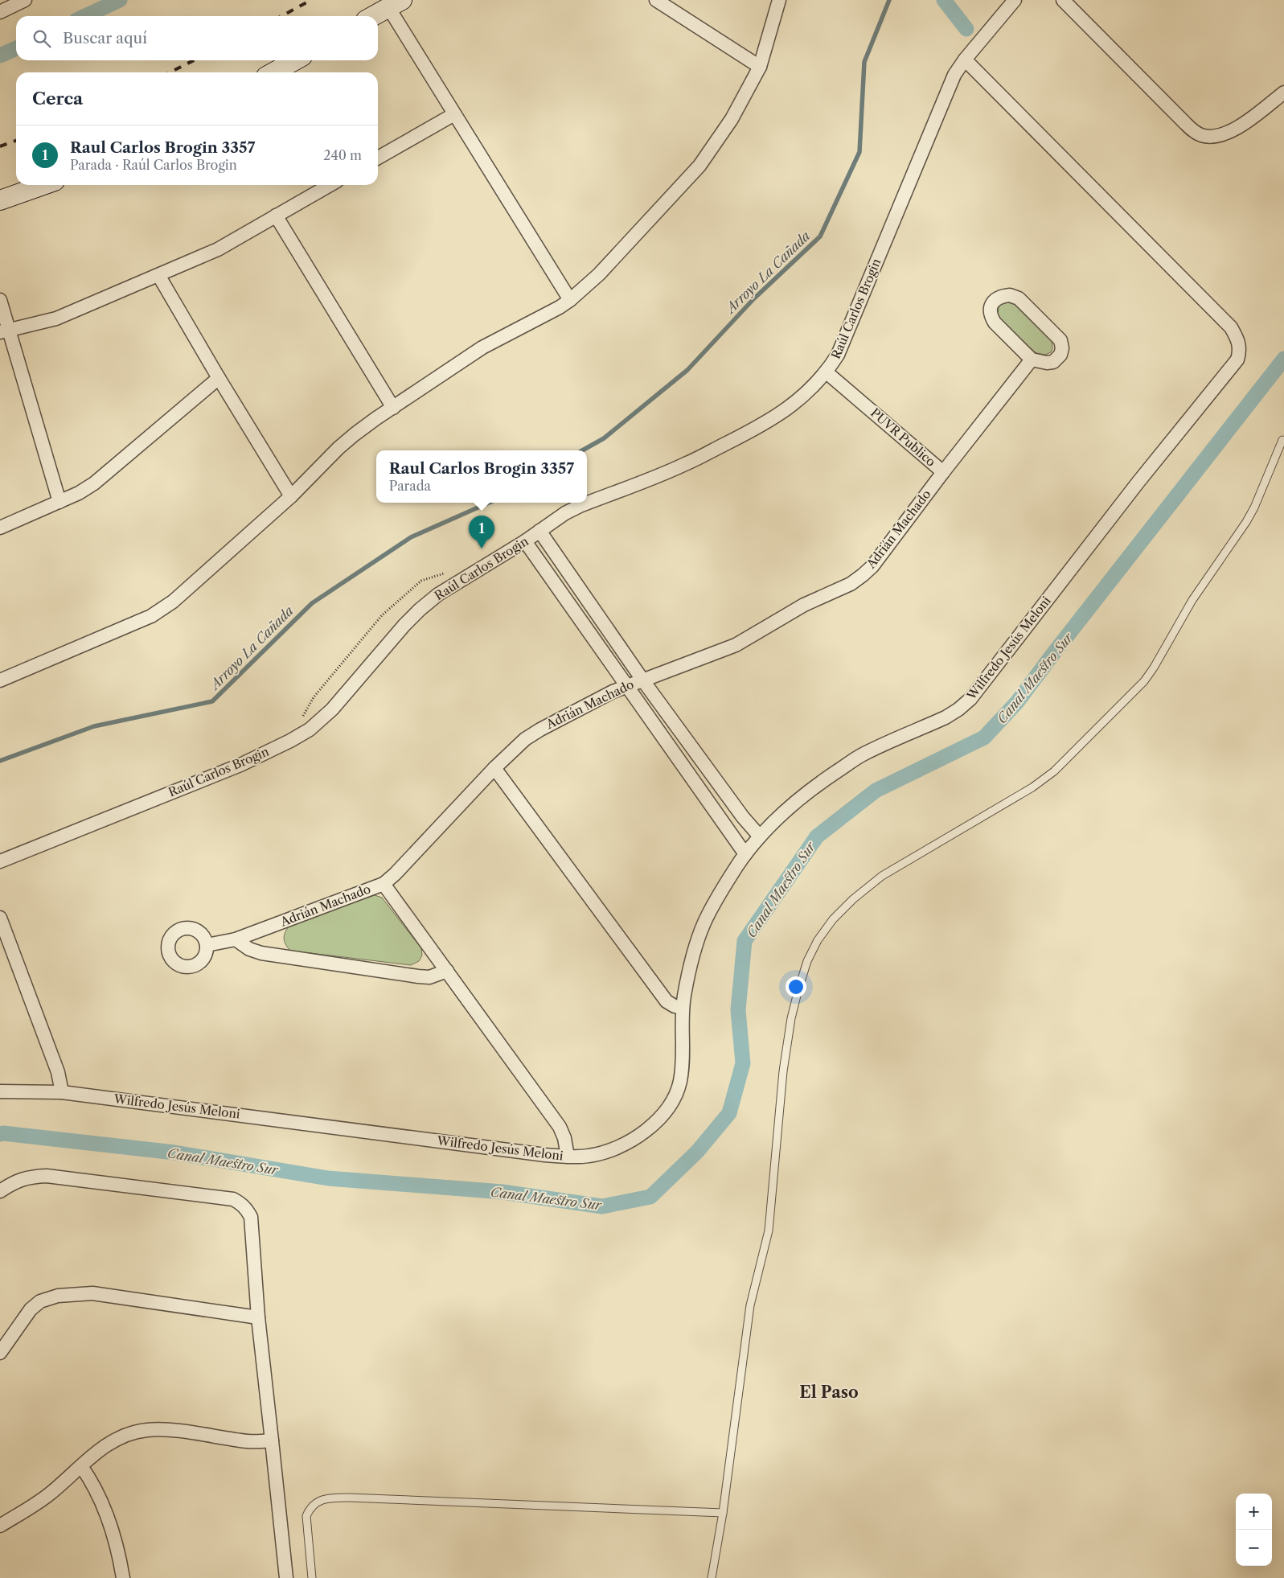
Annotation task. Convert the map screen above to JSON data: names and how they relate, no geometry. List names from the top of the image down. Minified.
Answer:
{"streets":{"street":["Raúl Carlos Brogin","PUVR Publico","Adrián Machado","Wilfredo Jesús Meloni"]},"crossings":[["Raúl Carlos Brogin","PUVR Publico"],["Raúl Carlos Brogin","Wilfredo Jesús Meloni"],["PUVR Publico","Adrián Machado"]],"districts":["El Paso"],"water":["Arroyo La Cañada","Canal Maestro Sur"],"page":{"search":"Buscar aquí","heading":"Cerca","list":[{"mark":"1","name":"Raul Carlos Brogin 3357","note":"Parada · Raúl Carlos Brogin","value":"240 m"}],"popup":["Raul Carlos Brogin 3357","Parada"],"pins":"1","map_buttons":["+","−"]}}
